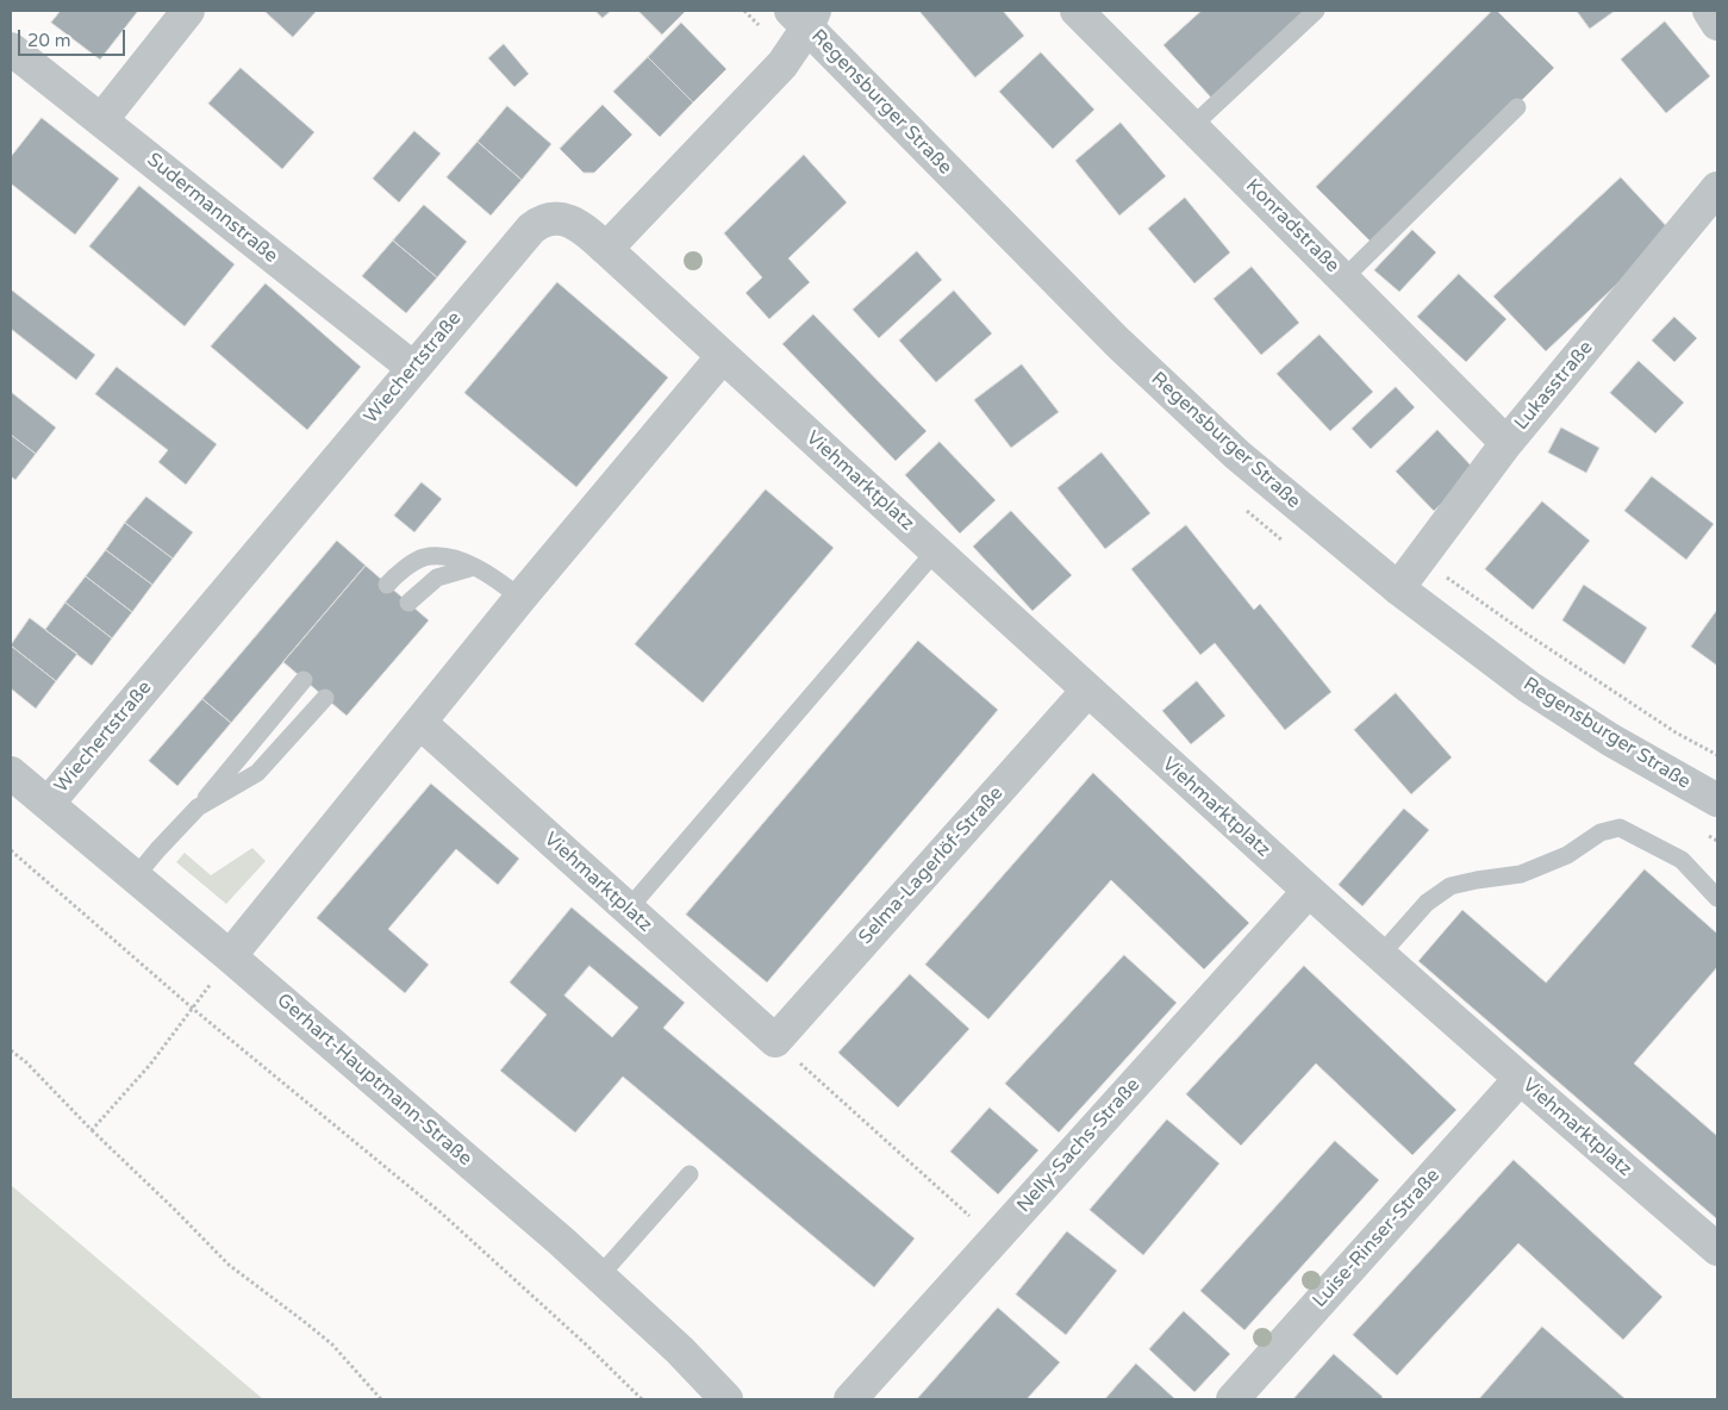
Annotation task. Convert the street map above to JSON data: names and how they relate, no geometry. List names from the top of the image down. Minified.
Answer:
{"streets":{"street":["Regensburger Straße","Sudermannstraße","Konradstraße","Wiechertstraße","Lukasstraße","Viehmarktplatz","Selma-Lagerlöf-Straße","Gerhart-Hauptmann-Straße","Nelly-Sachs-Straße","Luise-Rinser-Straße"]},"crossings":[["Regensburger Straße","Lukasstraße"],["Sudermannstraße","Wiechertstraße"],["Konradstraße","Lukasstraße"],["Wiechertstraße","Viehmarktplatz"],["Wiechertstraße","Gerhart-Hauptmann-Straße"],["Viehmarktplatz","Selma-Lagerlöf-Straße"],["Viehmarktplatz","Nelly-Sachs-Straße"],["Viehmarktplatz","Luise-Rinser-Straße"]],"scale_bar":"20 m"}
